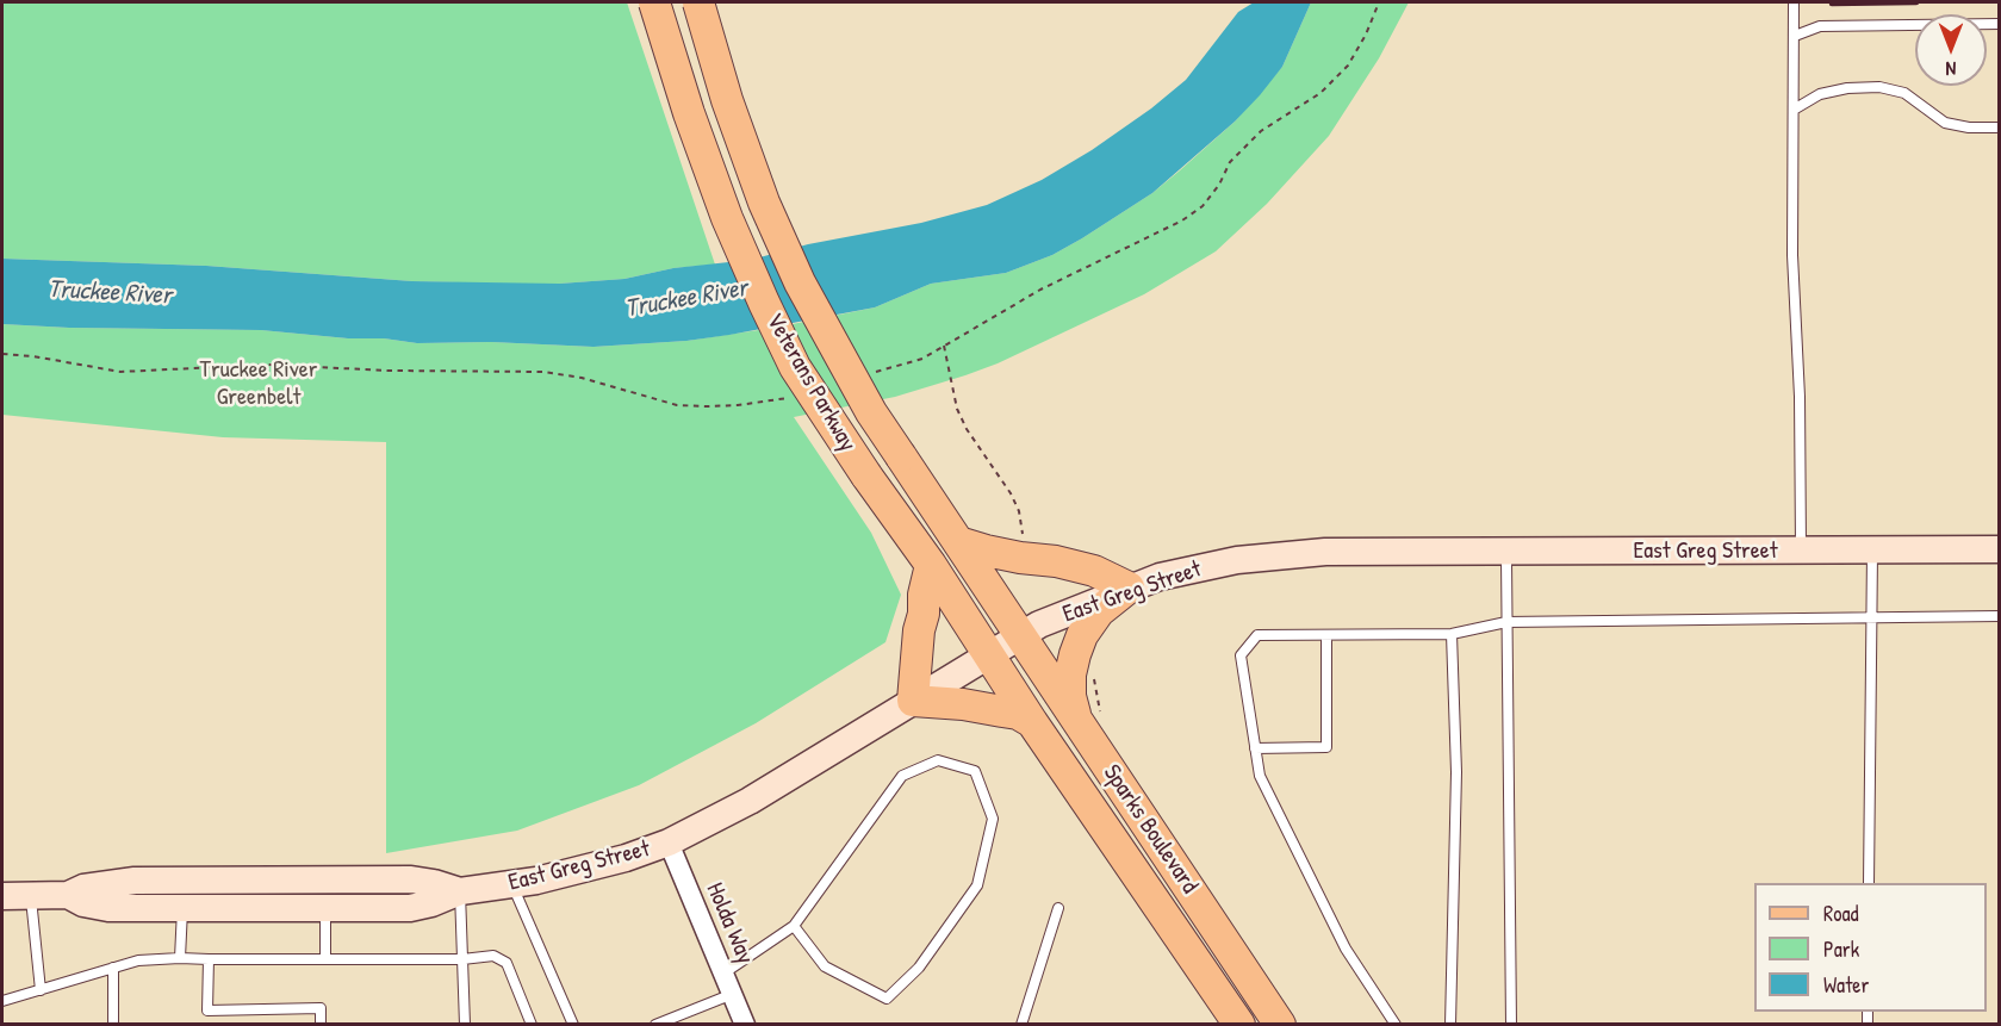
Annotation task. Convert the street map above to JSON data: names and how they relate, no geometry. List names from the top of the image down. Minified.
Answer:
{"streets":{"main road":["Veterans Parkway","East Greg Street","Sparks Boulevard"],"street":["Holda Way"]},"crossings":[["Veterans Parkway","East Greg Street"],["Veterans Parkway","Sparks Boulevard"],["East Greg Street","Sparks Boulevard"],["East Greg Street","Holda Way"]],"water":["Truckee River"],"parks":["Truckee River Greenbelt"],"legend":["Road","Park","Water"],"north":"bottom"}
